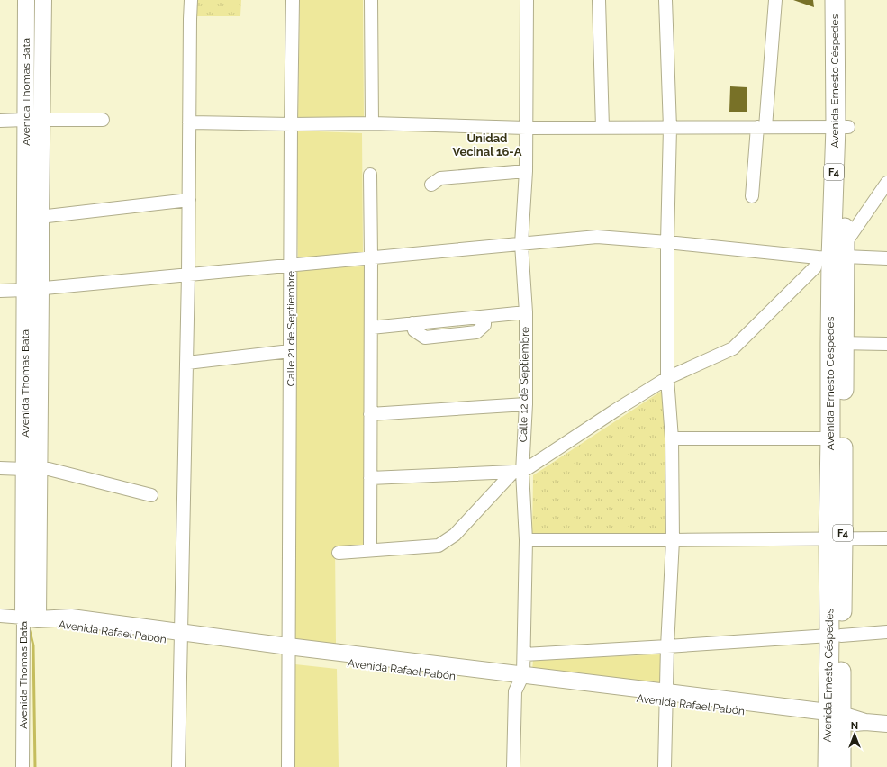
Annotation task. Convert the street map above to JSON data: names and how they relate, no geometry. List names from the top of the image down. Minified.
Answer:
{"streets":{"highway":["Avenida Ernesto Céspedes","F4"],"main road":["Avenida Thomas Bata","Avenida Rafael Pabón"],"street":["Calle 21 de Septiembre","Calle 12 de Septiembre"]},"crossings":[["Avenida Ernesto Céspedes","Avenida Rafael Pabón"],["Avenida Thomas Bata","Avenida Rafael Pabón"],["Calle 21 de Septiembre","Avenida Rafael Pabón"],["Calle 12 de Septiembre","Avenida Rafael Pabón"]],"districts":["Unidad Vecinal 16-A"],"north":"top"}
